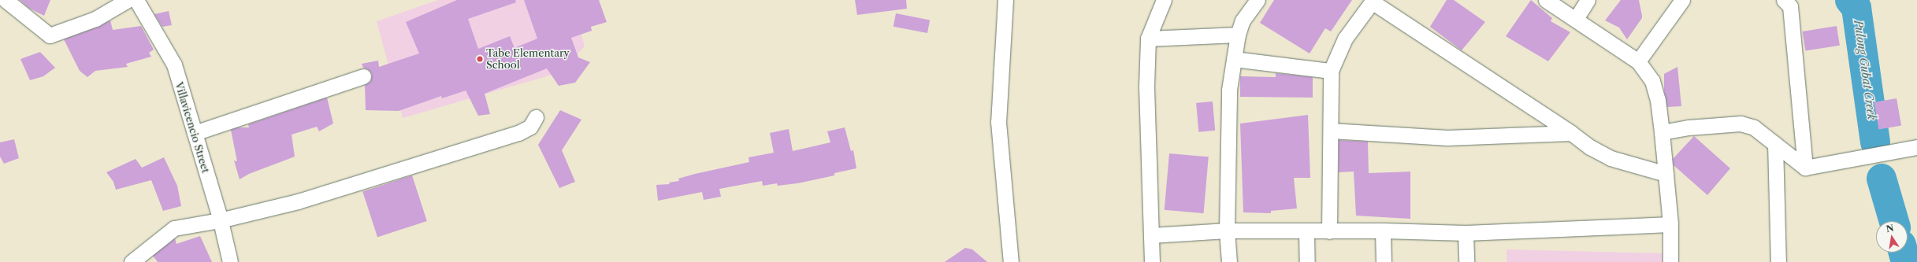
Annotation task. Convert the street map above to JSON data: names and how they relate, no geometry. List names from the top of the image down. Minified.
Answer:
{"streets":{"street":["Villavicencio Street"]},"water":["Pulong Gubat Creek"],"places":["Tabe Elementary School"],"north":"top"}
